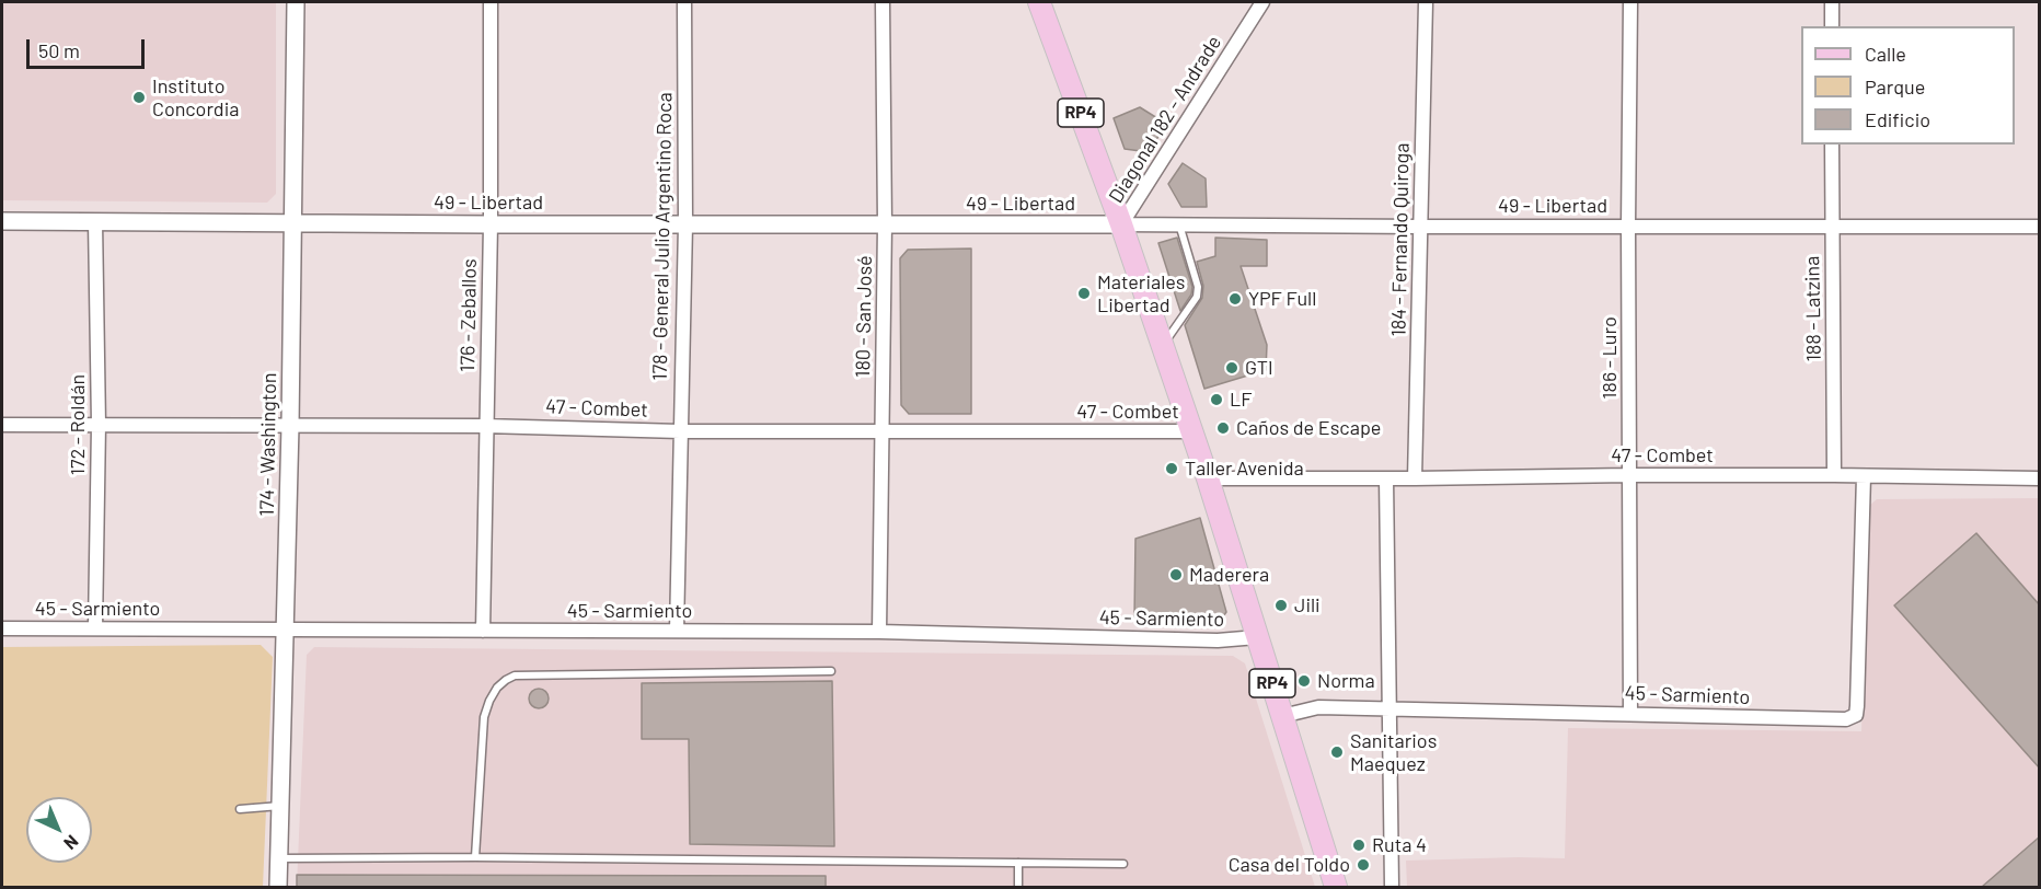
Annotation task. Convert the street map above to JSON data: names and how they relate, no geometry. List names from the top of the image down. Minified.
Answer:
{"streets":{"main road":["RP4"],"street":["Diagonal 182 - Andrade","49 - Libertad","178 - General Julio Argentino Roca","184 - Fernando Quiroga","188 - Latzina","176 - Zeballos","180 - San José","186 - Luro","47 - Combet","172 - Roldán","174 - Washington","45 - Sarmiento"]},"crossings":[["RP4","Diagonal 182 - Andrade"],["RP4","49 - Libertad"],["RP4","47 - Combet"],["RP4","45 - Sarmiento"],["Diagonal 182 - Andrade","49 - Libertad"],["49 - Libertad","178 - General Julio Argentino Roca"],["49 - Libertad","184 - Fernando Quiroga"],["49 - Libertad","188 - Latzina"],["49 - Libertad","176 - Zeballos"],["49 - Libertad","180 - San José"],["49 - Libertad","186 - Luro"],["49 - Libertad","172 - Roldán"],["49 - Libertad","174 - Washington"],["178 - General Julio Argentino Roca","47 - Combet"],["178 - General Julio Argentino Roca","45 - Sarmiento"],["184 - Fernando Quiroga","47 - Combet"],["188 - Latzina","47 - Combet"],["176 - Zeballos","47 - Combet"],["176 - Zeballos","45 - Sarmiento"],["180 - San José","47 - Combet"],["180 - San José","45 - Sarmiento"],["186 - Luro","47 - Combet"],["186 - Luro","45 - Sarmiento"],["47 - Combet","172 - Roldán"],["47 - Combet","174 - Washington"],["47 - Combet","45 - Sarmiento"],["172 - Roldán","45 - Sarmiento"],["174 - Washington","45 - Sarmiento"]],"places":["Instituto Concordia","Materiales Libertad","YPF Full","GTI","LF","Caños de Escape","Taller Avenida","Maderera","Jili","Norma","Sanitarios Maequez","Ruta 4","Casa del Toldo"],"legend":["Calle","Parque","Edificio"],"scale_bar":"50 m","north":"bottom right"}
